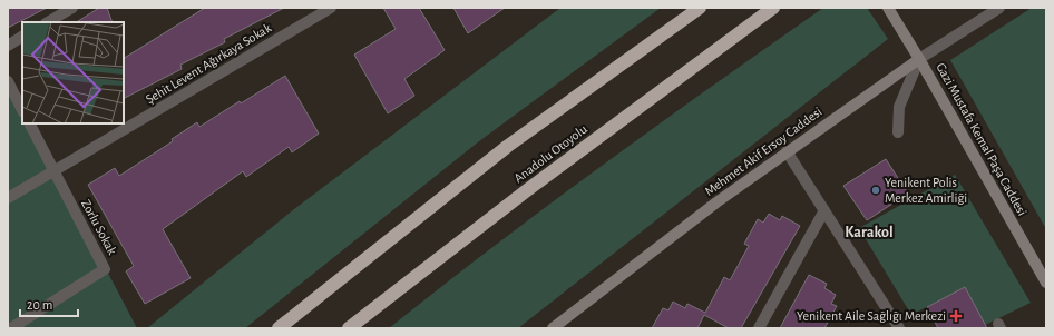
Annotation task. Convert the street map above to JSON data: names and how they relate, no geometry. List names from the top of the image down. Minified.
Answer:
{"streets":{"highway":["Anadolu Otoyolu"],"street":["Şehit Levent Ağırkaya Sokak","Gazi Mustafa Kemal Paşa Caddesi","Mehmet Akif Ersoy Caddesi","Zorlu Sokak"]},"crossings":[["Şehit Levent Ağırkaya Sokak","Zorlu Sokak"],["Gazi Mustafa Kemal Paşa Caddesi","Mehmet Akif Ersoy Caddesi"]],"districts":["Karakol"],"places":{"other":["Yenikent Polis Merkez Amirliği"],"health":["Yenikent Aile Sağlığı Merkezi"]},"scale_bar":"20 m"}
